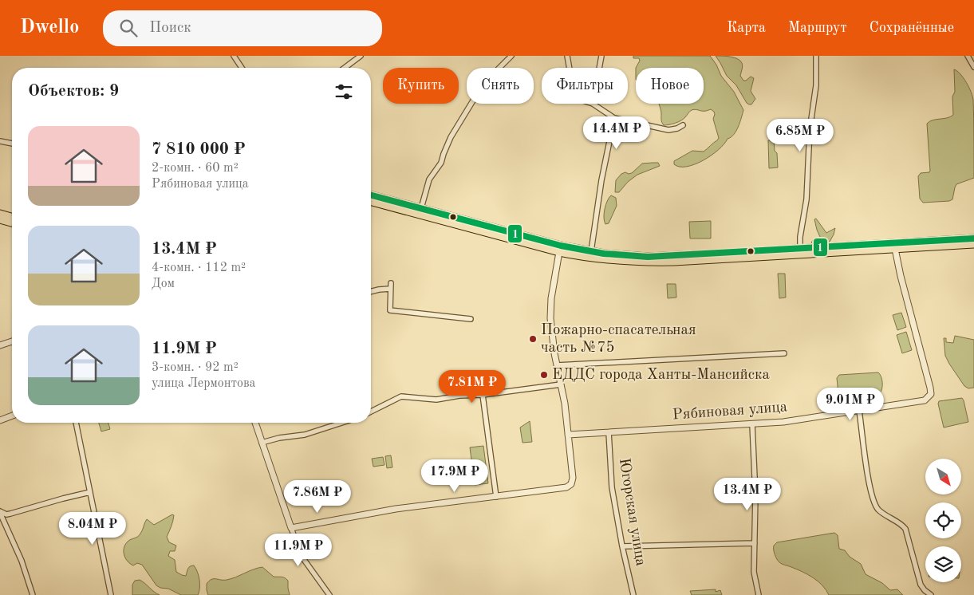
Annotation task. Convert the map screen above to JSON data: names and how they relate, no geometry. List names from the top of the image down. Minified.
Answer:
{"streets":{"street":["Рябиновая улица","Югорская улица"]},"crossings":[["Рябиновая улица","Югорская улица"]],"places":["Пожарно-спасательная часть №75","ЕДДС города Ханты-Мансийска"],"lines":["transit line 1"],"north":"bottom right","page":{"header":"Dwello","search":"Поиск","nav":["Карта","Маршрут","Сохранённые"],"chip":["Купить","Снять","Фильтры","Новое"],"heading":"Объектов: 9","list":[{"name":"7 810 000 ₽","note":"2-комн. · 60 m² · Рябиновая улица"},{"name":"13.4M ₽","note":"4-комн. · 112 m² · Дом"},{"name":"11.9M ₽","note":"3-комн. · 92 m² · улица Лермонтова"}],"price":["14.4M ₽","6.85M ₽","7.81M ₽","9.01M ₽","17.9M ₽","13.4M ₽","7.86M ₽","8.04M ₽","11.9M ₽"]}}
